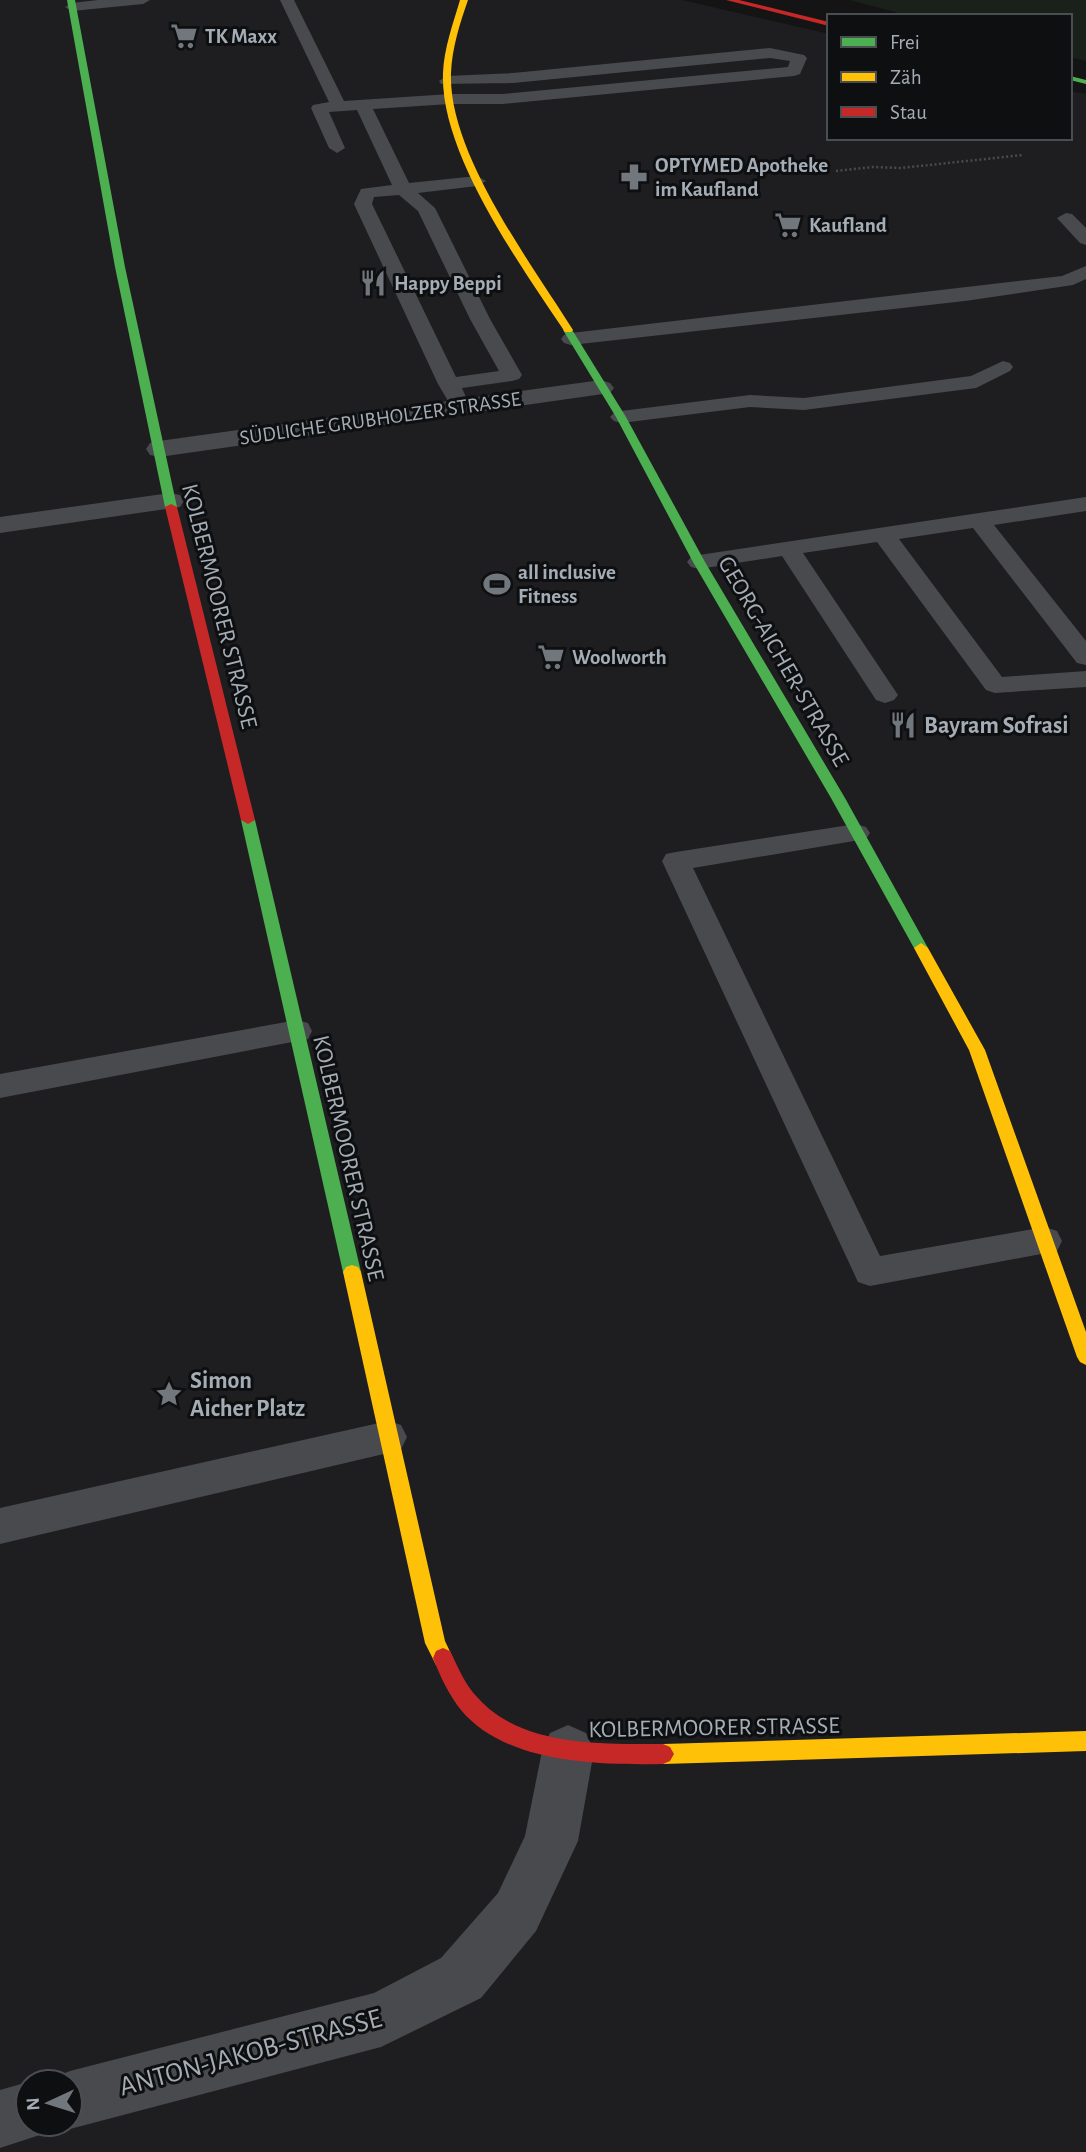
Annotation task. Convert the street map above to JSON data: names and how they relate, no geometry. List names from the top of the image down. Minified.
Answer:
{"streets":{"street":["SÜDLICHE GRUBHOLZER STRASSE","KOLBERMOORER STRASSE","GEORG-AICHER-STRASSE","ANTON-JAKOB-STRASSE"]},"crossings":[["SÜDLICHE GRUBHOLZER STRASSE","KOLBERMOORER STRASSE"],["SÜDLICHE GRUBHOLZER STRASSE","GEORG-AICHER-STRASSE"],["KOLBERMOORER STRASSE","ANTON-JAKOB-STRASSE"]],"places":{"supermarket":["TK Maxx","Kaufland","Woolworth"],"pharmacy":["OPTYMED Apotheke im Kaufland"],"restaurant":["Happy Beppi","Bayram Sofrasi"],"sports":["all inclusive Fitness"],"place":["Simon Aicher Platz"]},"legend":["Frei","Zäh","Stau"],"north":"left"}
